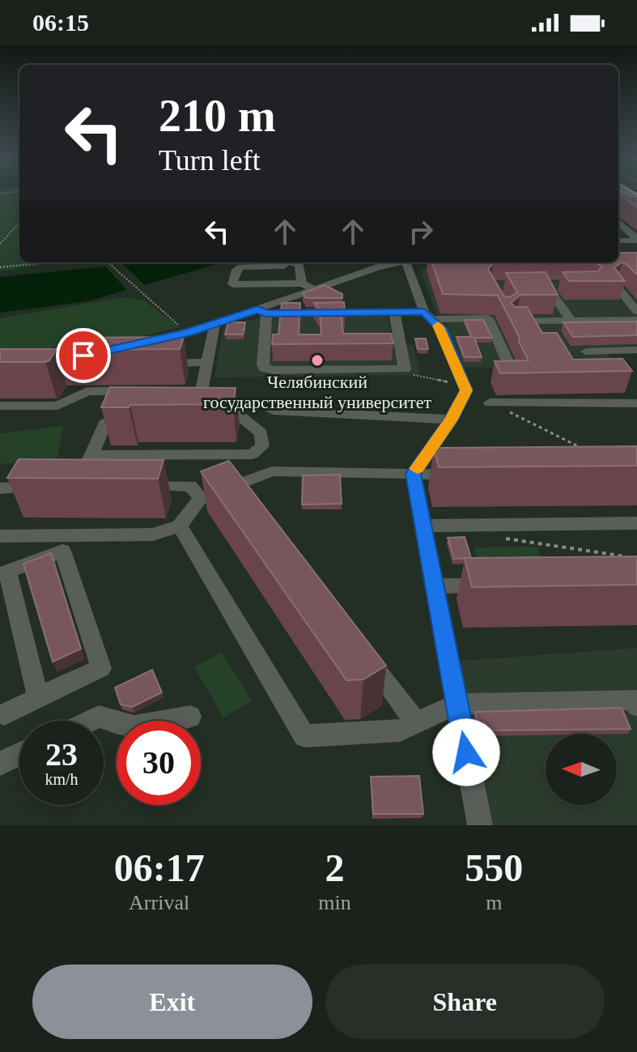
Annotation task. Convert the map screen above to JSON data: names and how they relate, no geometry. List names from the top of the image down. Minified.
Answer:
{"places":["Челябинский государственный университет"],"north":"left","page":{"status":"06:15","turn":["210 m","Turn left"],"speed":"23 km/h","limit":"30","eta":["06:17","Arrival","2","min","550","m"],"buttons":["Exit","Share"]}}
